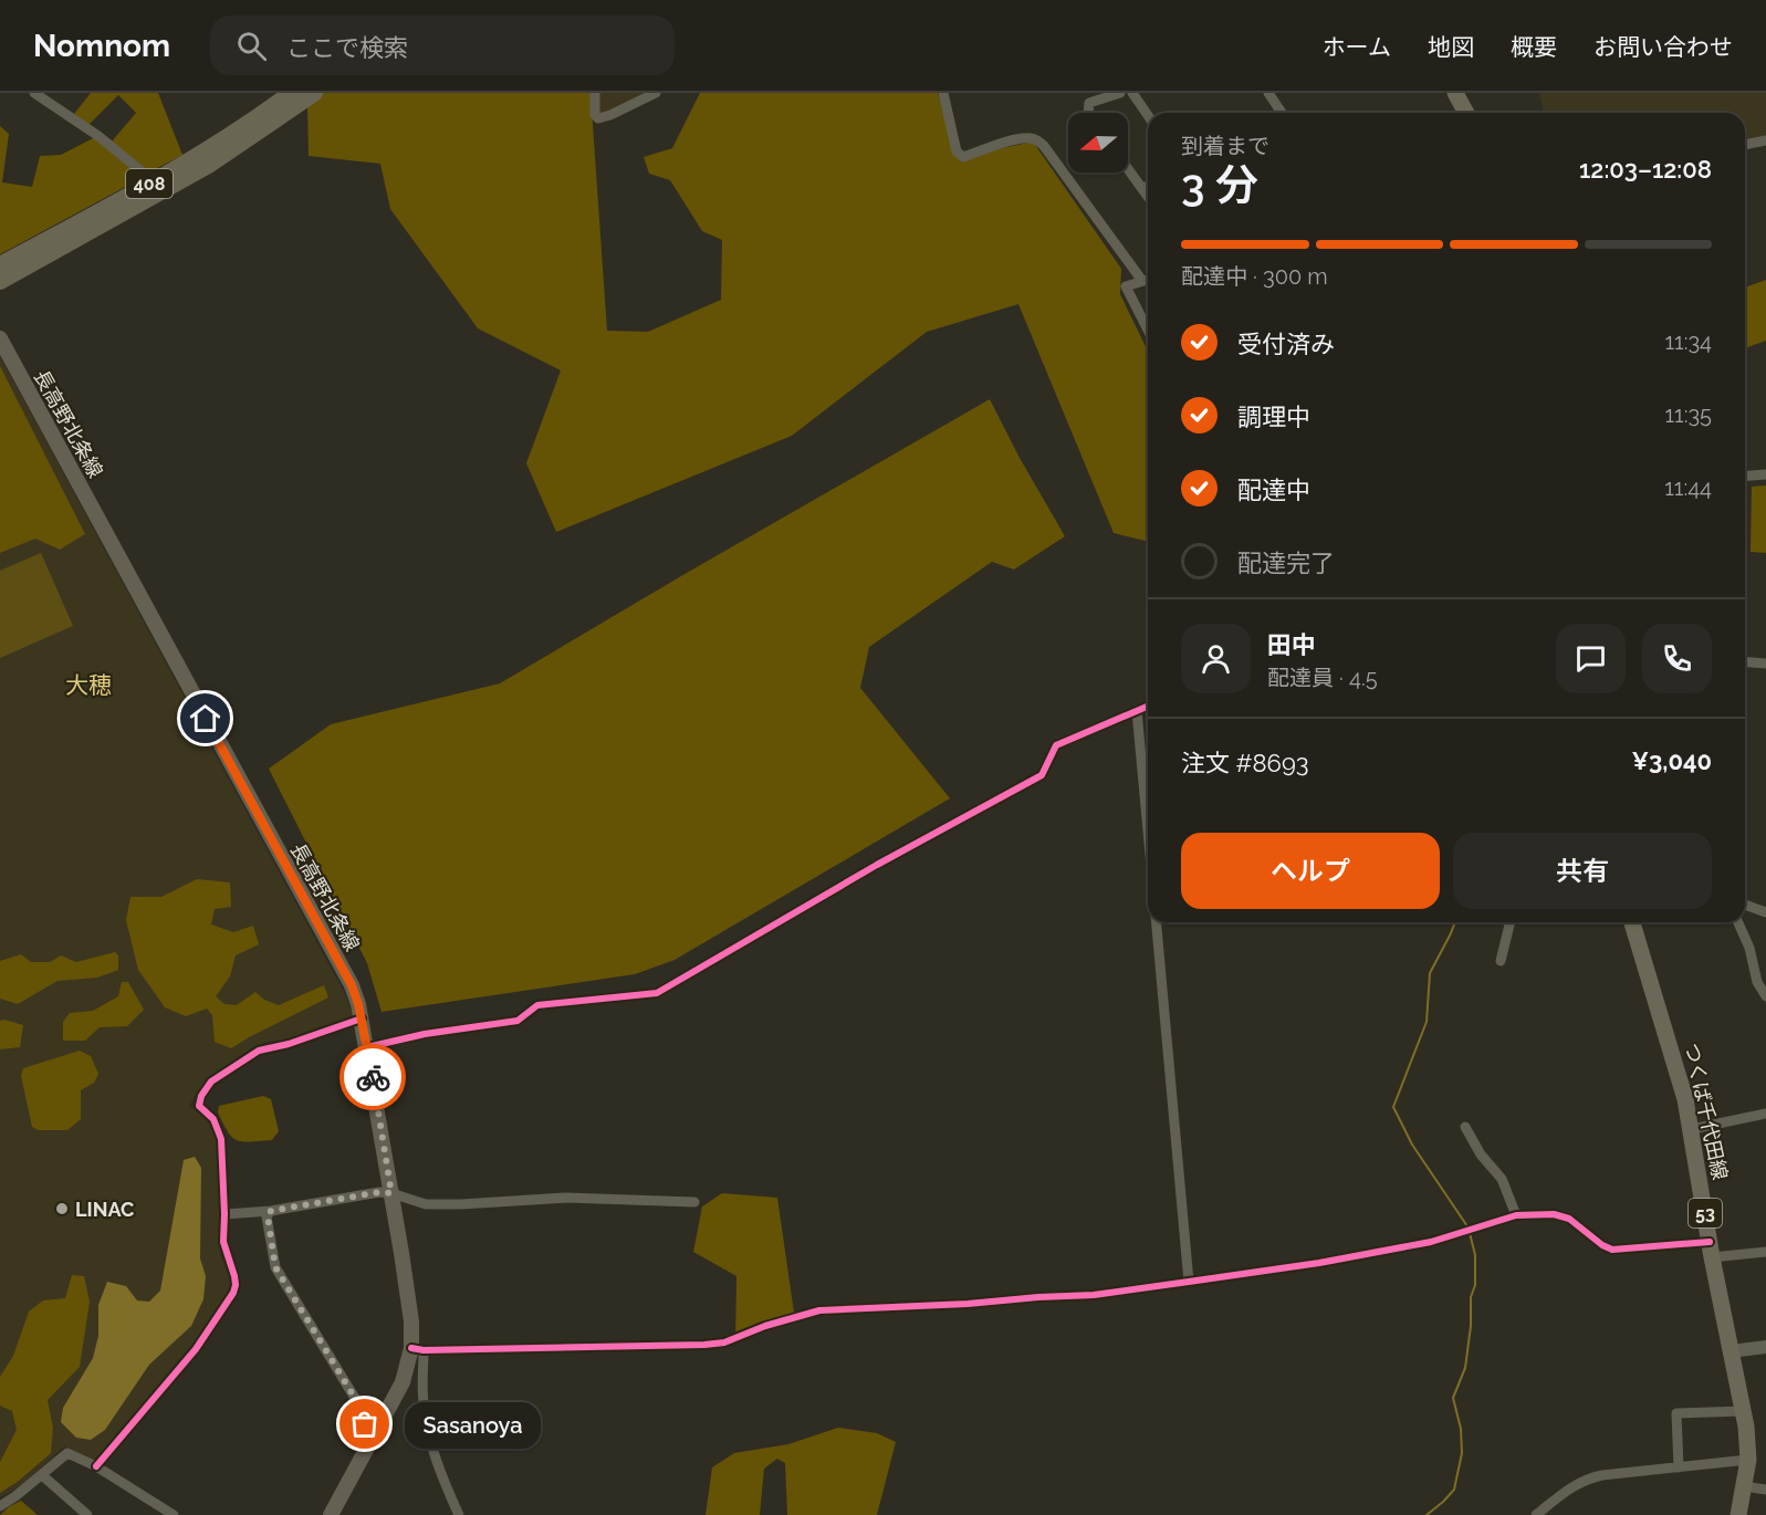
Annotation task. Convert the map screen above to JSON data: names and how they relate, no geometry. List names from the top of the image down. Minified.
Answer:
{"streets":{"highway":["408"],"main road":["長高野北条線","つくば千代田線","53"]},"districts":["大穂"],"places":["LINAC","Sasanoya"],"north":"left","page":{"header":"Nomnom","search":"ここで検索","nav":["ホーム","地図","概要","お問い合わせ"],"heading":["3 分","到着まで","12:03–12:08"],"panel":["田中","配達員 · 4.5","注文 #8693","¥3,040"],"bar":"配達中 · 300 m","list":[["受付済み","11:34"],["調理中","11:35"],["配達中","11:44"],"配達完了"],"buttons":["ヘルプ","共有"],"bubble":"Sasanoya"}}
